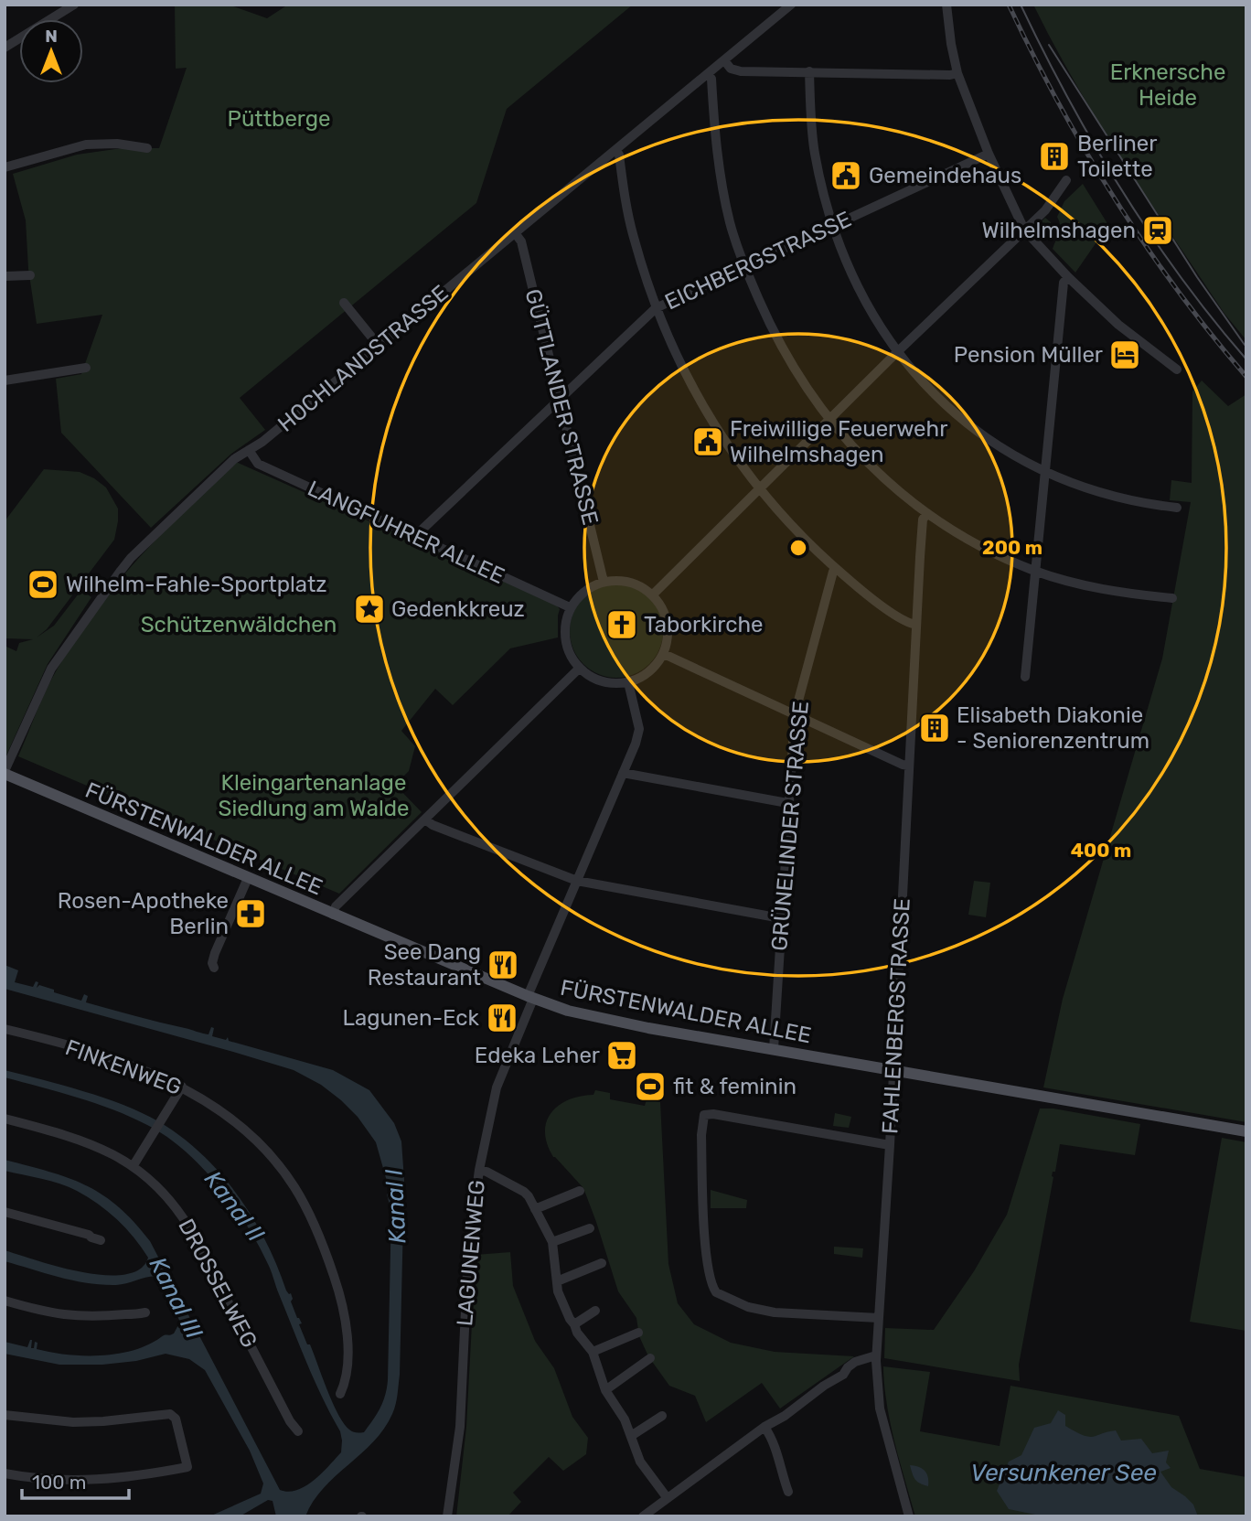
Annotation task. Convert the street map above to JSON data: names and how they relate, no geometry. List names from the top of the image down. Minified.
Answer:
{"streets":{"main road":["FÜRSTENWALDER ALLEE"],"street":["EICHBERGSTRASSE","HOCHLANDSTRASSE","GÜTTLANDER STRASSE","LANGFUHRER ALLEE","GRÜNELINDER STRASSE","FAHLENBERGSTRASSE","FINKENWEG","LAGUNENWEG","DROSSELWEG"]},"crossings":[["EICHBERGSTRASSE","GÜTTLANDER STRASSE"],["EICHBERGSTRASSE","LANGFUHRER ALLEE"],["HOCHLANDSTRASSE","GÜTTLANDER STRASSE"],["HOCHLANDSTRASSE","LANGFUHRER ALLEE"],["HOCHLANDSTRASSE","FÜRSTENWALDER ALLEE"],["GÜTTLANDER STRASSE","LANGFUHRER ALLEE"],["GÜTTLANDER STRASSE","LAGUNENWEG"],["LANGFUHRER ALLEE","LAGUNENWEG"],["GRÜNELINDER STRASSE","FÜRSTENWALDER ALLEE"],["FÜRSTENWALDER ALLEE","FAHLENBERGSTRASSE"],["FÜRSTENWALDER ALLEE","LAGUNENWEG"]],"water":["Kanal II","Kanal I","Kanal III","Versunkener See"],"parks":["Erknersche Heide","Püttberge","Schützenwäldchen","Kleingartenanlage Siedlung am Walde"],"places":{"building":["Berliner Toilette","Elisabeth Diakonie - Seniorenzentrum"],"public building":["Gemeindehaus","Freiwillige Feuerwehr Wilhelmshagen"],"station":["Wilhelmshagen"],"hotel":["Pension Müller"],"sports":["Wilhelm-Fahle-Sportplatz","fit & feminin"],"place":["Gedenkkreuz"],"church":["Taborkirche"],"pharmacy":["Rosen-Apotheke Berlin"],"restaurant":["See Dang Restaurant","Lagunen-Eck"],"supermarket":["Edeka Leher"]},"scale_bar":"100 m","north":"top","rings":["200 m","400 m"]}
